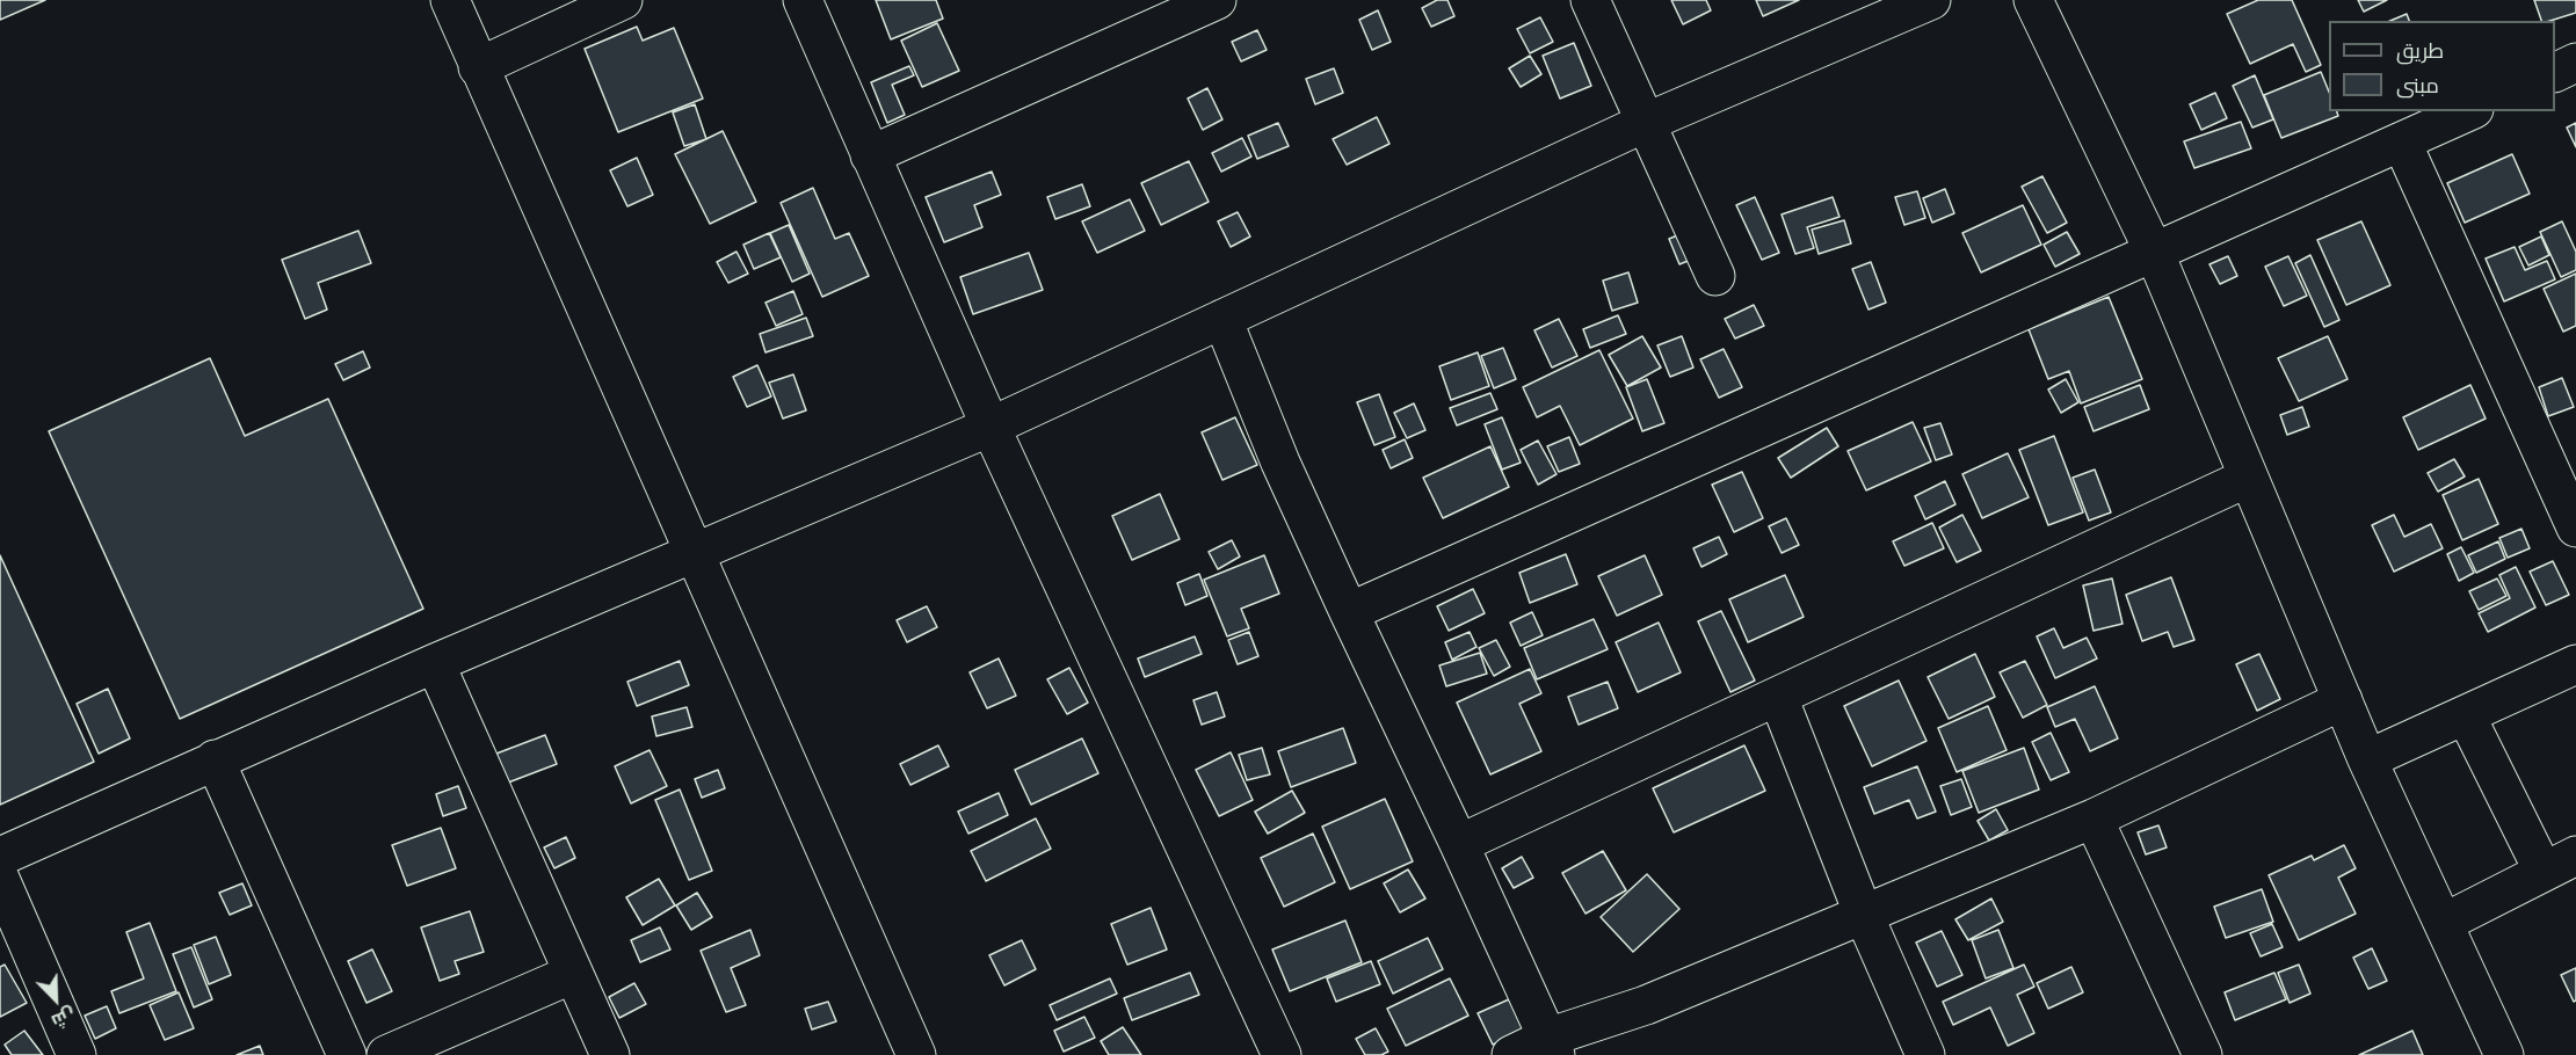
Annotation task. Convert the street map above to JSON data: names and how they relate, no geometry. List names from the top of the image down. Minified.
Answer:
{"legend":["طريق","مبنى"],"north":"bottom right"}
